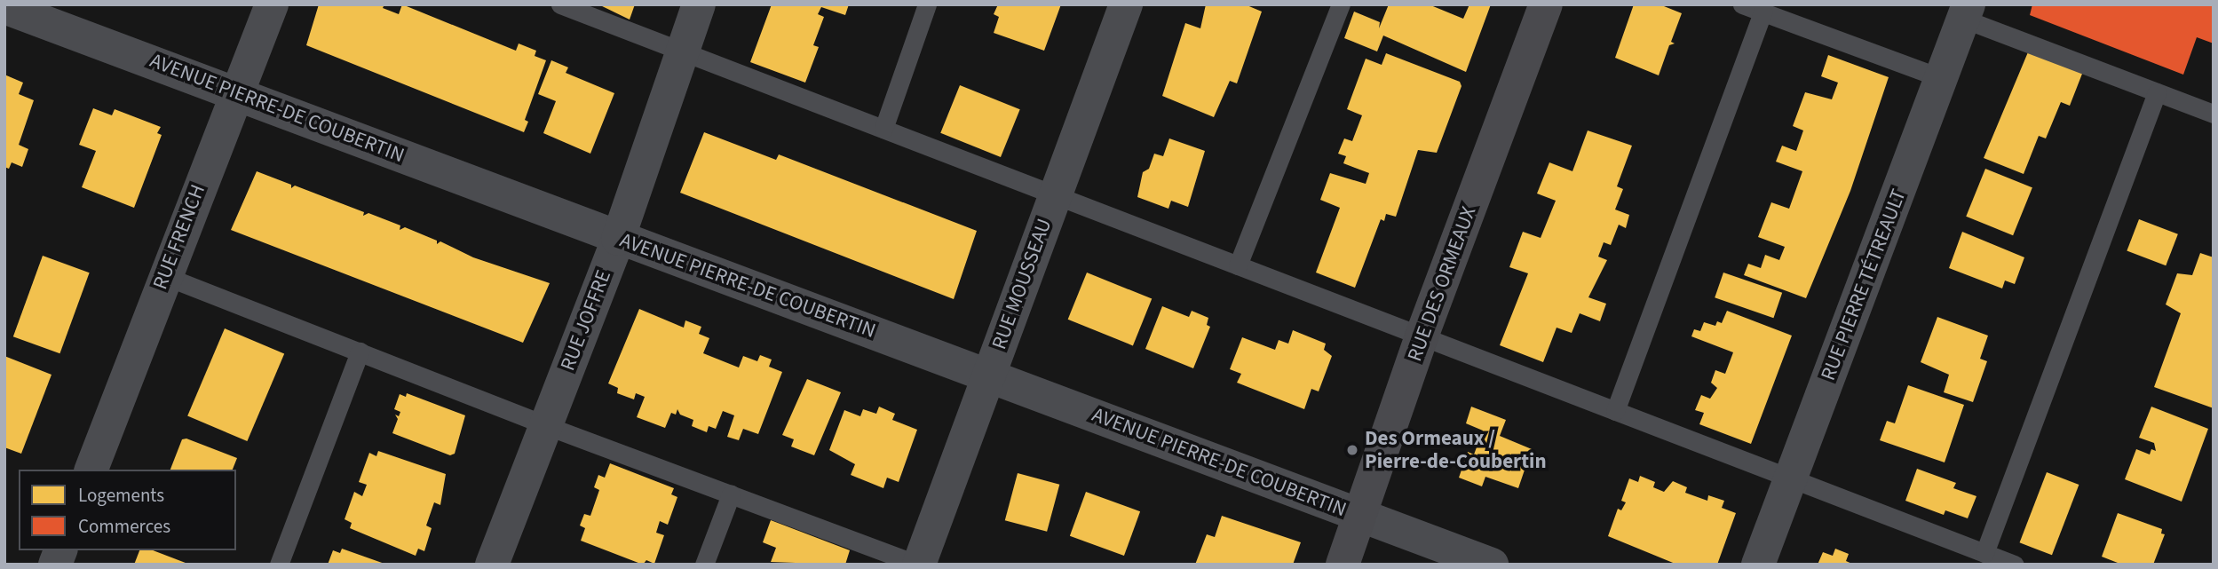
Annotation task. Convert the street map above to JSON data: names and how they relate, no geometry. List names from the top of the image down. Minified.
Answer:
{"streets":{"street":["AVENUE PIERRE-DE COUBERTIN","RUE FRENCH","RUE MOUSSEAU","RUE DES ORMEAUX","RUE PIERRE TÉTREAULT","RUE JOFFRE"]},"crossings":[["AVENUE PIERRE-DE COUBERTIN","RUE FRENCH"],["AVENUE PIERRE-DE COUBERTIN","RUE MOUSSEAU"],["AVENUE PIERRE-DE COUBERTIN","RUE DES ORMEAUX"],["AVENUE PIERRE-DE COUBERTIN","RUE JOFFRE"]],"places":["Des Ormeaux / Pierre-de-Coubertin"],"legend":["Logements","Commerces"]}
